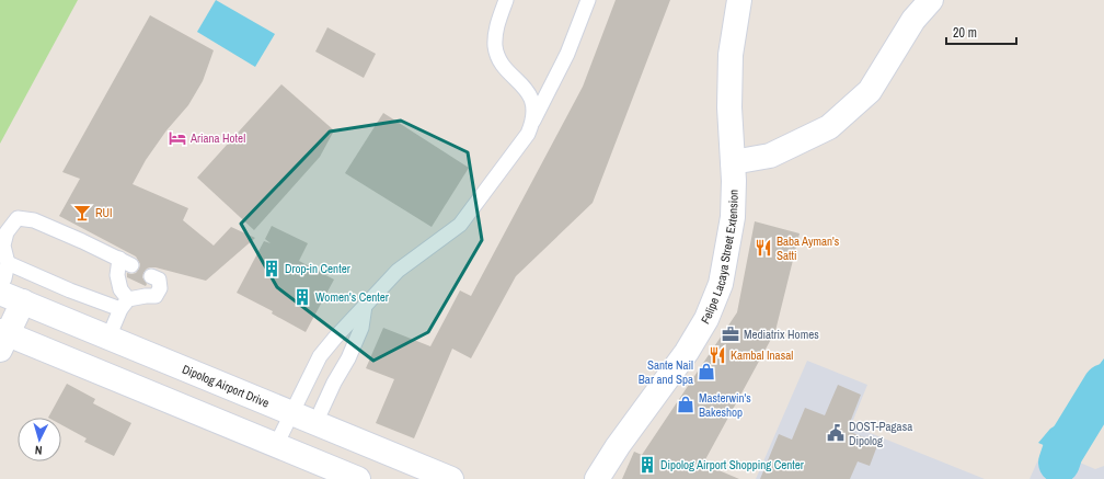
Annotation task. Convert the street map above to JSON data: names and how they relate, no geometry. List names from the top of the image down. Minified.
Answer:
{"streets":{"main road":["Felipe Lacaya Street Extension","Dipolog Airport Drive"]},"places":{"hotel":["Ariana Hotel"],"bar":["RUI"],"restaurant":["Baba Ayman's Satti","Kambal Inasal"],"building":["Drop-in Center","Women's Center","Dipolog Airport Shopping Center"],"office":["Mediatrix Homes"],"shop":["Sante Nail Bar and Spa","Masterwin's Bakeshop"],"public building":["DOST-Pagasa Dipolog"]},"scale_bar":"20 m","north":"bottom"}
